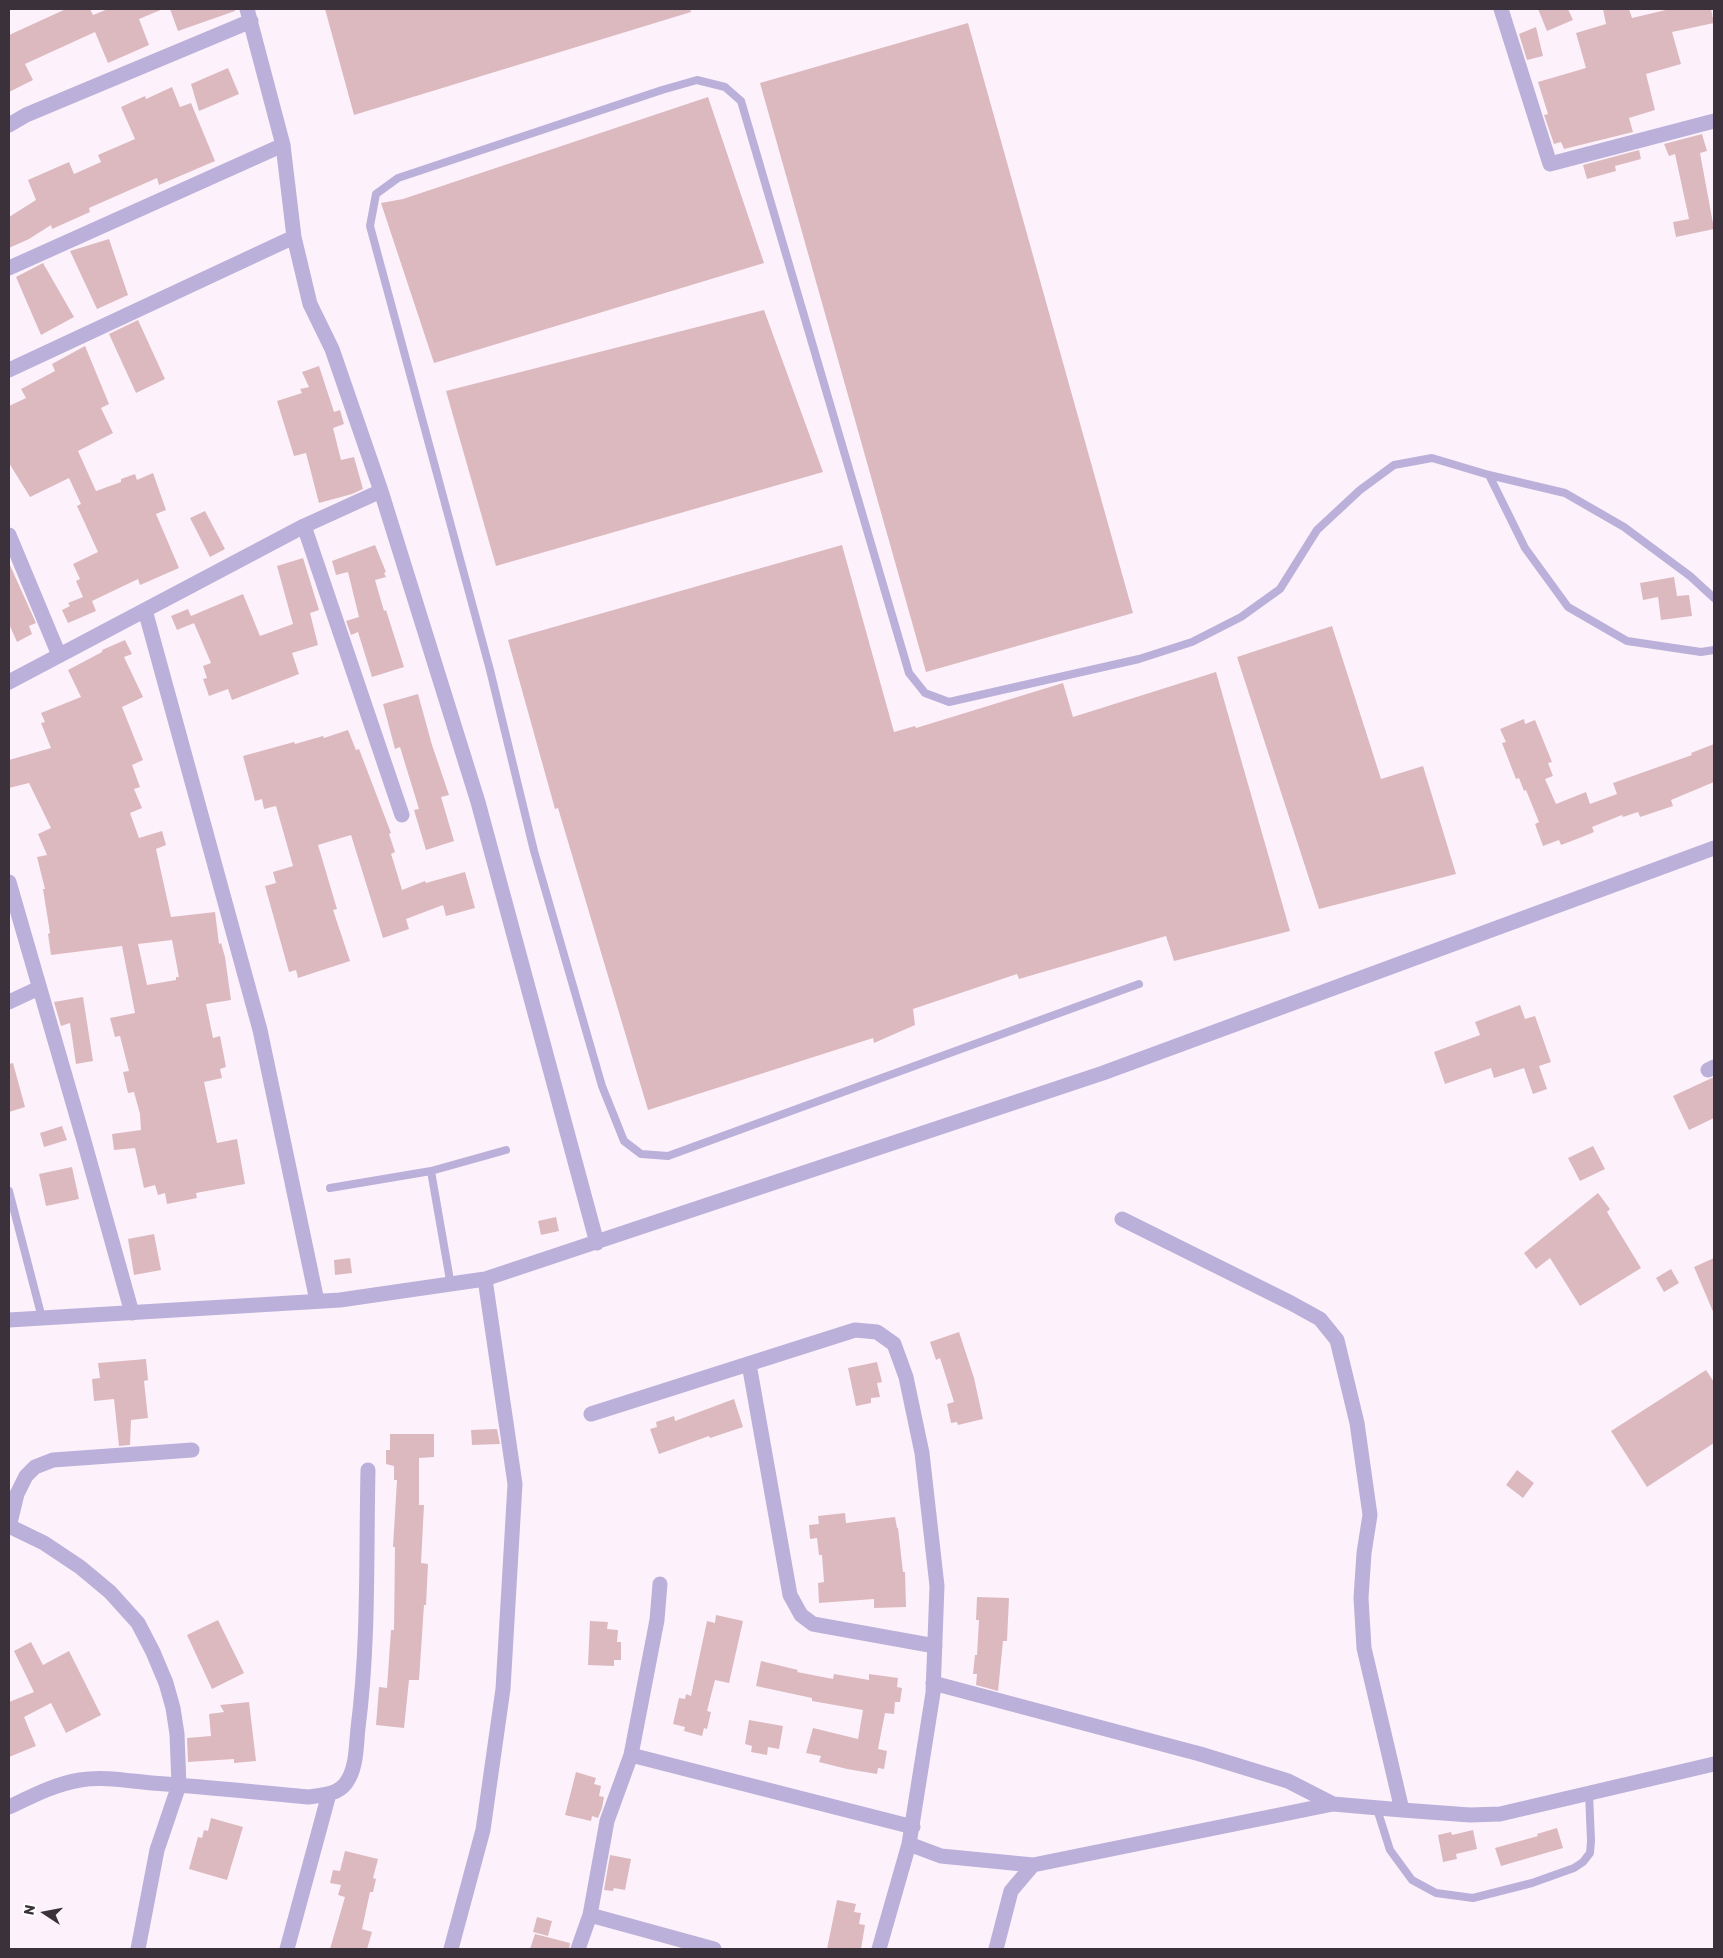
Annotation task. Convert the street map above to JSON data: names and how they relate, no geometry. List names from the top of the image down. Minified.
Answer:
{"north":"left"}
